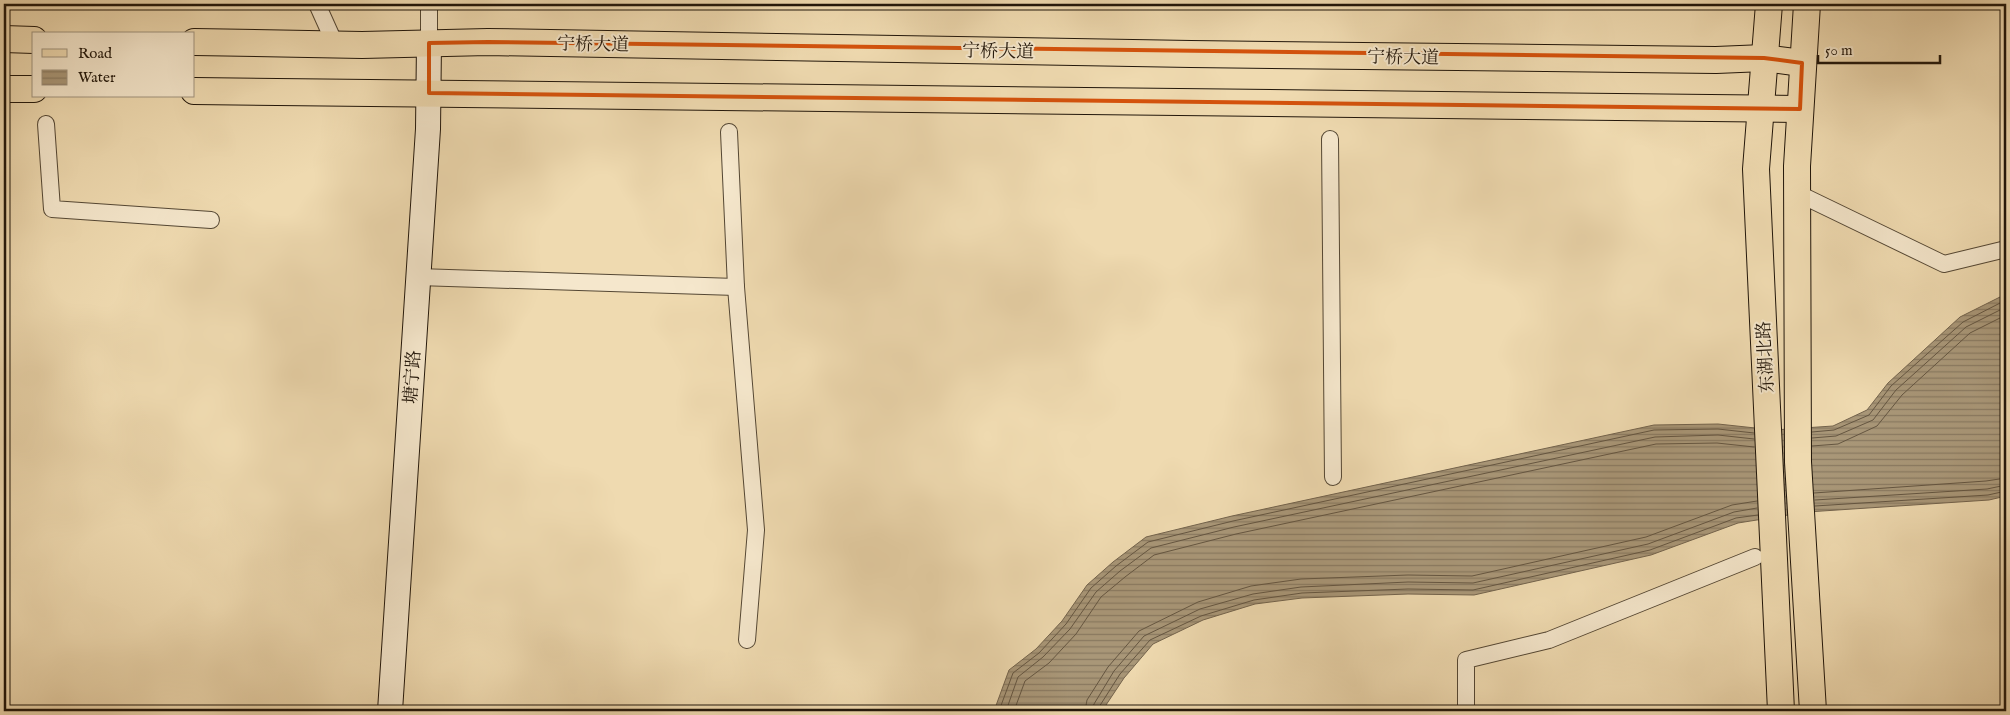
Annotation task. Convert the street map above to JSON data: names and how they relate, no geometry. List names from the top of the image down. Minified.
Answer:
{"streets":{"main road":["宁桥大道","东湖北路"],"street":["塘宁路"]},"crossings":[["宁桥大道","东湖北路"],["宁桥大道","塘宁路"]],"legend":["Road","Water"],"scale_bar":"50 m"}
